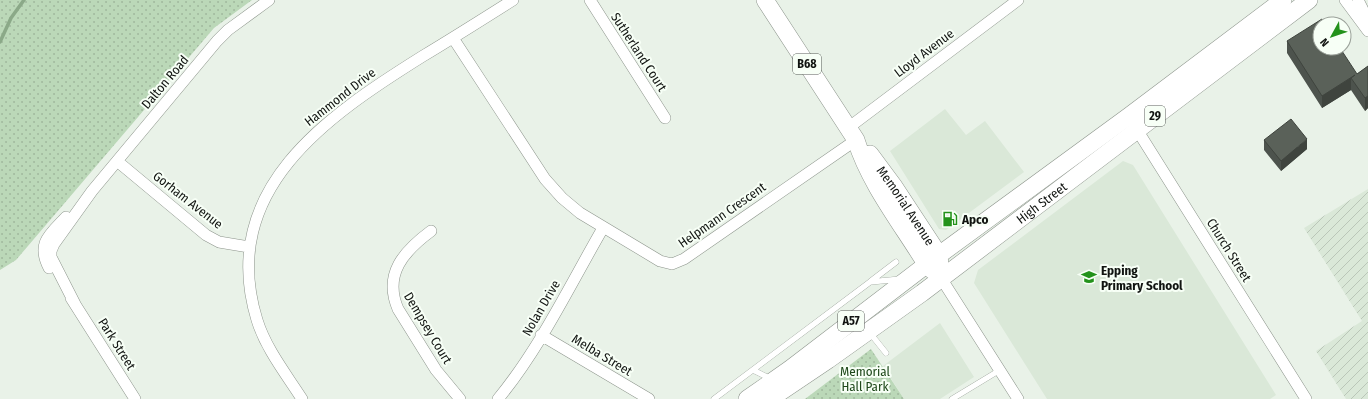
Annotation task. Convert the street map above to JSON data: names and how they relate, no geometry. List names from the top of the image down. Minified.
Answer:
{"streets":{"main road":["B68","29","High Street","Memorial Avenue","A57"],"street":["Sutherland Court","Lloyd Avenue","Dalton Road","Hammond Drive","Gorham Avenue","Helpmann Crescent","Church Street","Nolan Drive","Dempsey Court","Park Street","Melba Street"]},"crossings":[["Lloyd Avenue","Memorial Avenue"],["Lloyd Avenue","Helpmann Crescent"],["Dalton Road","Gorham Avenue"],["Dalton Road","Park Street"],["Hammond Drive","Gorham Avenue"],["Hammond Drive","Helpmann Crescent"],["High Street","Memorial Avenue"],["High Street","Church Street"],["Memorial Avenue","Helpmann Crescent"],["Helpmann Crescent","Nolan Drive"],["Nolan Drive","Melba Street"]],"parks":["Memorial Hall Park"],"places":{"fuel station":["Apco"],"school or university":["Epping Primary School"]},"north":"bottom left"}
